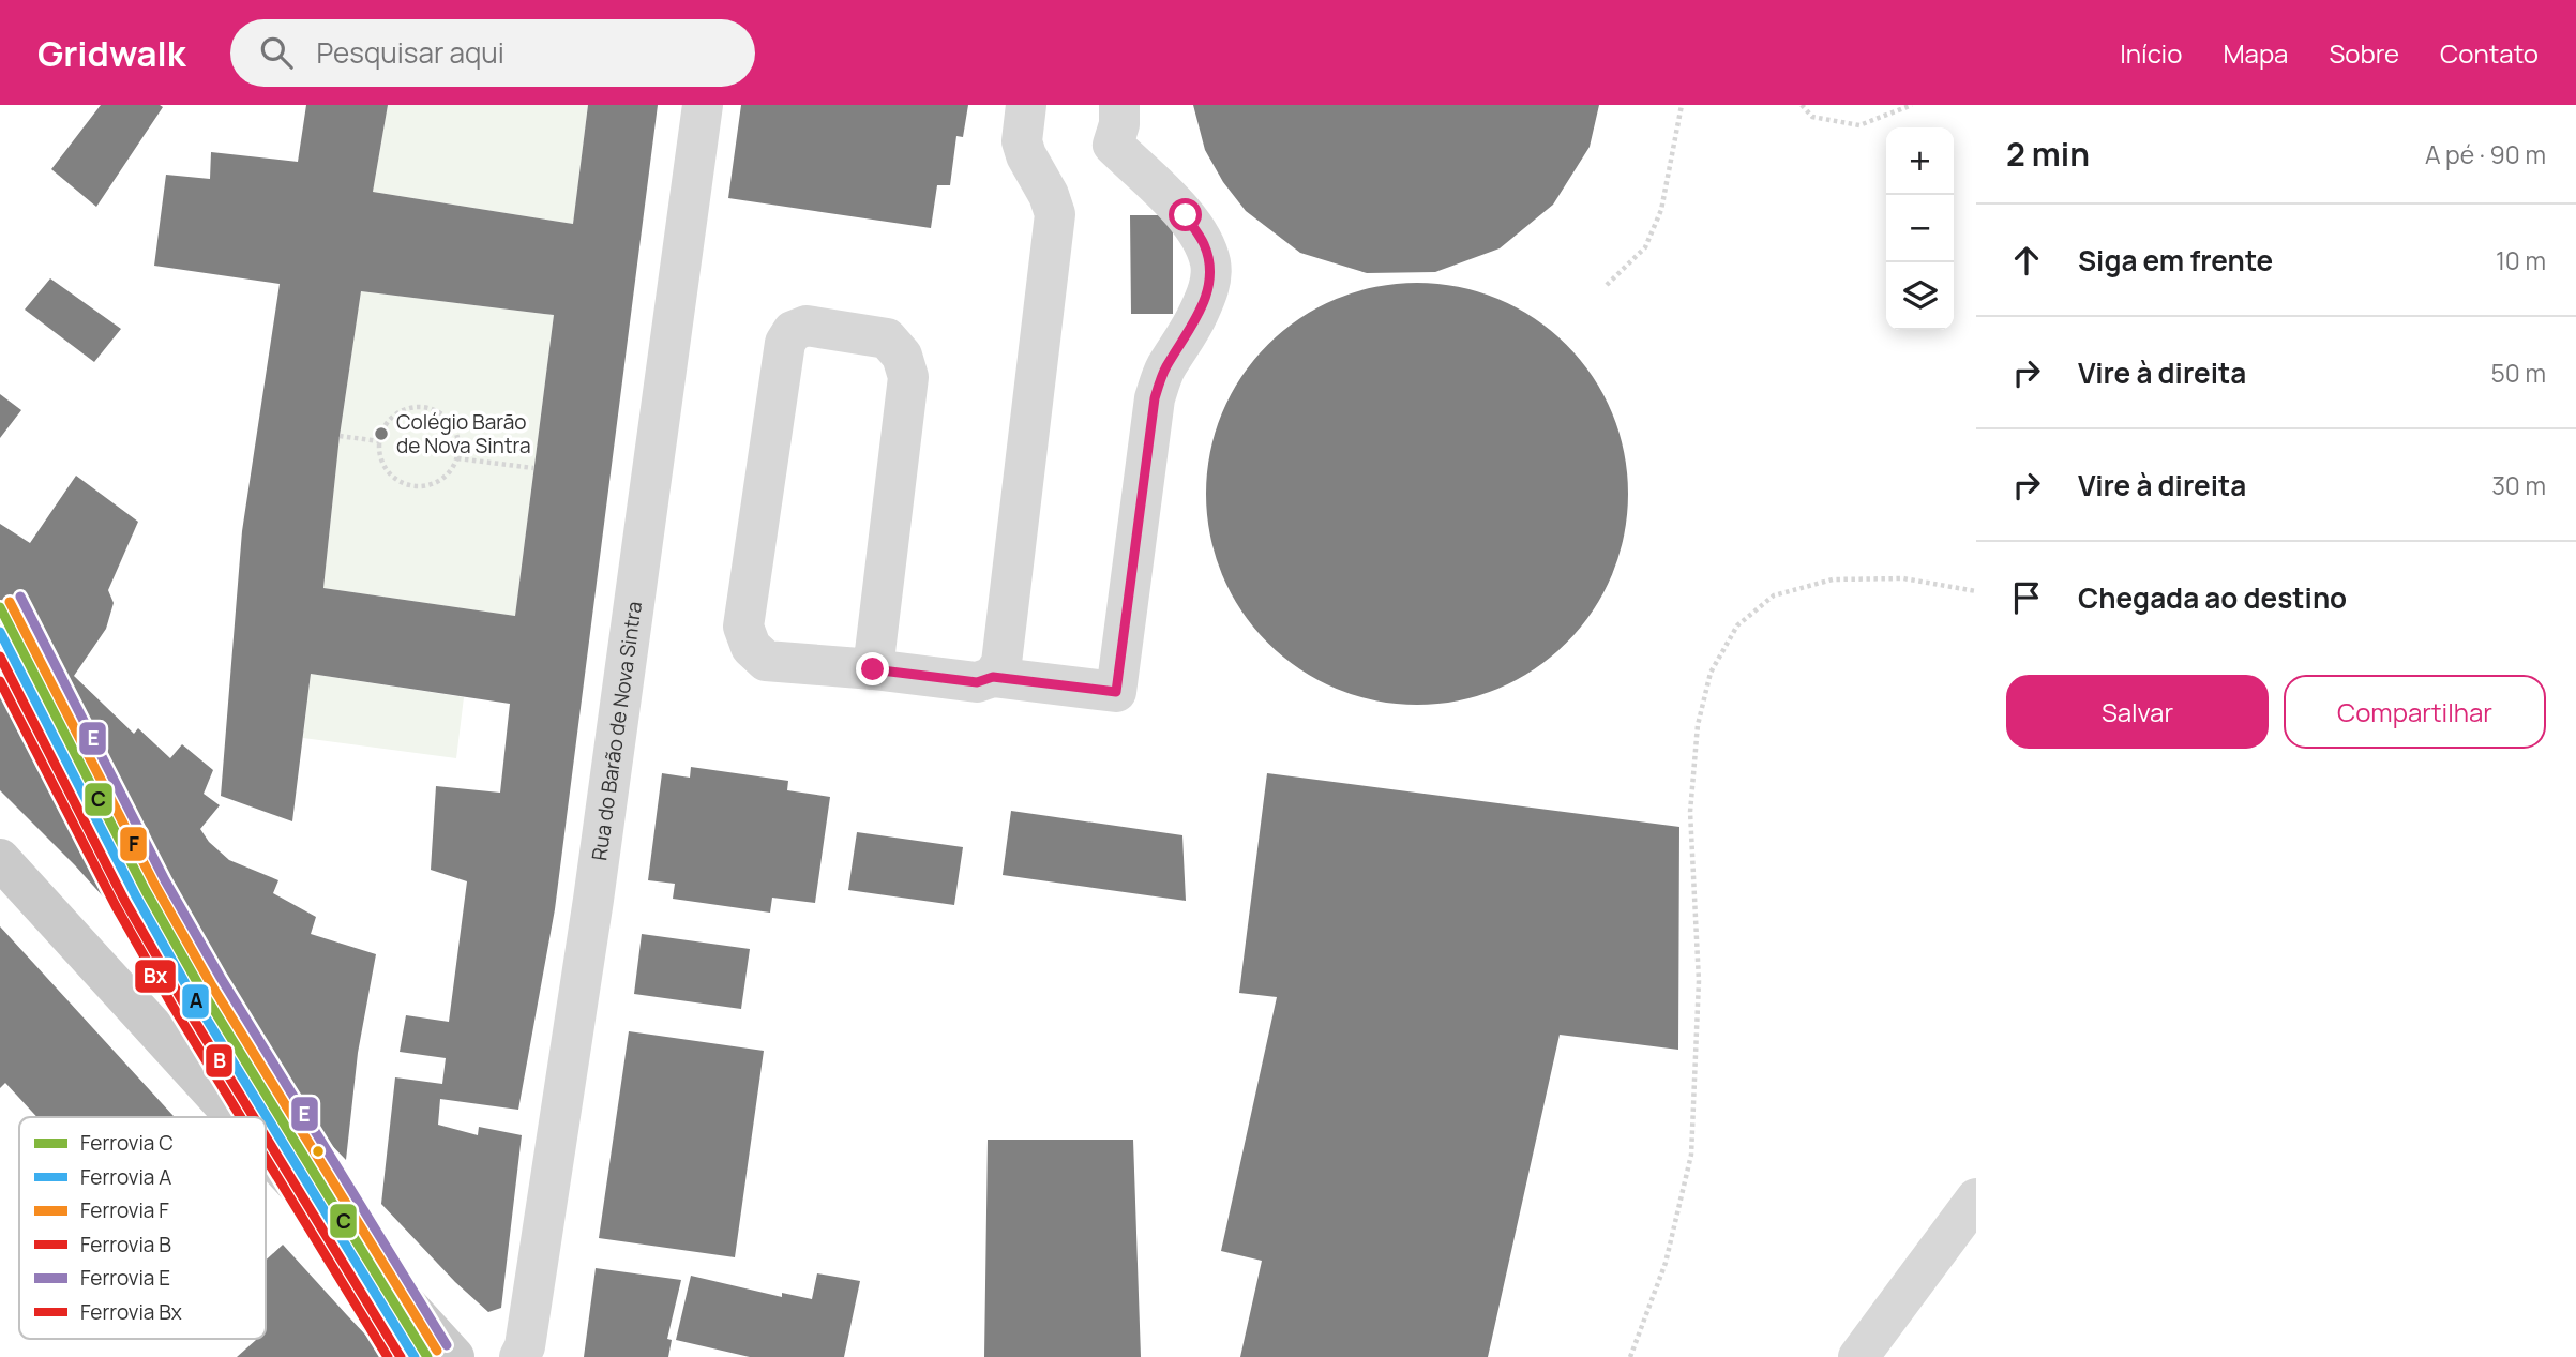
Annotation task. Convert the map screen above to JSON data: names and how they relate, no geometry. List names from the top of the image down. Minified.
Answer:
{"streets":{"street":["Rua do Barão de Nova Sintra"]},"places":["Colégio Barão de Nova Sintra"],"lines":["rail line E","rail line F","rail line C","rail line A","rail line B","rail line Bx"],"legend":["Ferrovia C","Ferrovia A","Ferrovia F","Ferrovia B","Ferrovia E","Ferrovia Bx"],"page":{"header":"Gridwalk","search":"Pesquisar aqui","nav":["Início","Mapa","Sobre","Contato"],"heading":["2 min","A pé · 90 m"],"map_buttons":["+","−"],"list":[["Siga em frente","10 m"],["Vire à direita","50 m"],["Vire à direita","30 m"],"Chegada ao destino"],"buttons":["Salvar","Compartilhar"]}}
